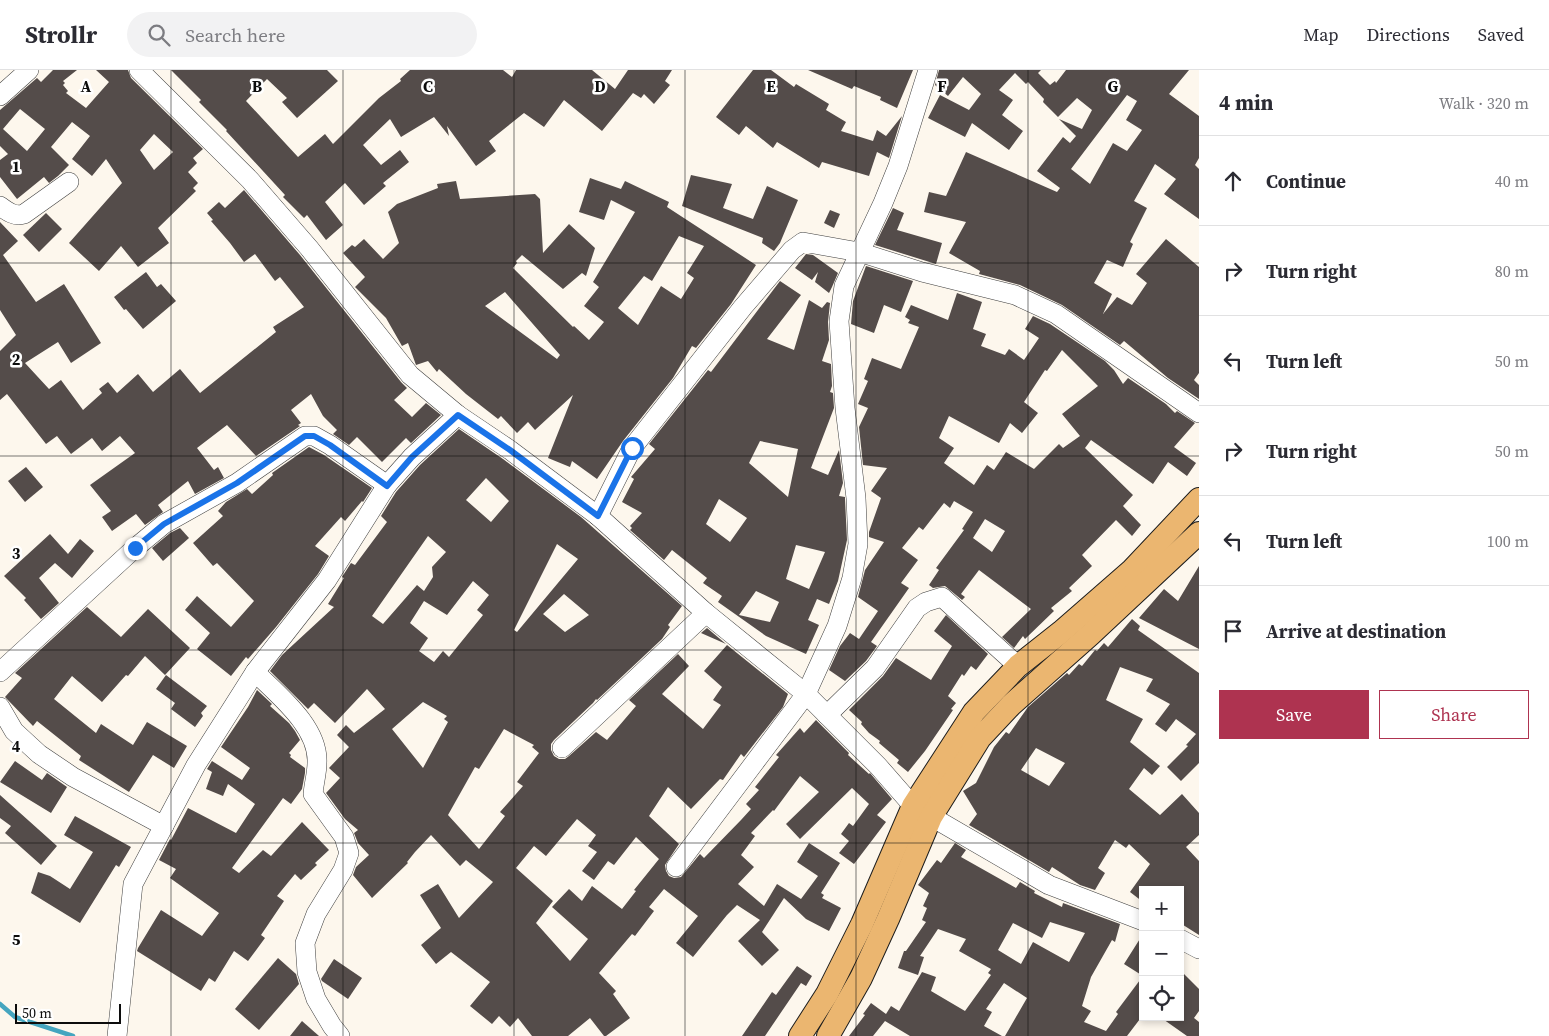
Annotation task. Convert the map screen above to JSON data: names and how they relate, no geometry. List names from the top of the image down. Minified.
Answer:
{"scale_bar":"50 m","page":{"header":"Strollr","search":"Search here","nav":["Map","Directions","Saved"],"heading":["4 min","Walk · 320 m"],"list":[["Continue","40 m"],["Turn right","80 m"],["Turn left","50 m"],["Turn right","50 m"],["Turn left","100 m"],"Arrive at destination"],"buttons":["Save","Share"],"map_buttons":["+","−"],"scale":"50 m"},"grid":{"columns":["A","B","C","D","E","F","G"],"rows":["1","2","3","4","5"]}}
